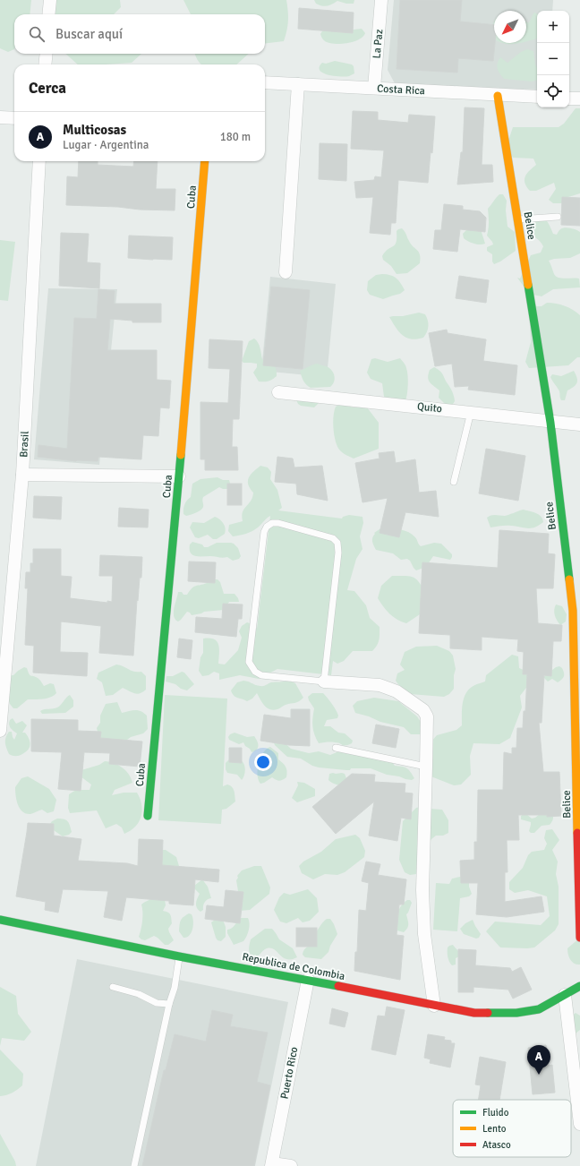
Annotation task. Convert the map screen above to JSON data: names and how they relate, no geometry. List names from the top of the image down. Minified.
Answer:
{"streets":{"street":["La Paz","Costa Rica","Cuba","Belice","Quito","Brasil","Republica de Colombia","Puerto Rico"]},"crossings":[["La Paz","Costa Rica"],["Costa Rica","Belice"],["Belice","Quito"],["Republica de Colombia","Puerto Rico"]],"legend":["Fluido","Lento","Atasco"],"north":"bottom left","page":{"map_buttons":["+","−"],"search":"Buscar aquí","heading":"Cerca","list":[{"mark":"A","name":"Multicosas","note":"Lugar · Argentina","value":"180 m"}],"pins":"A"}}
